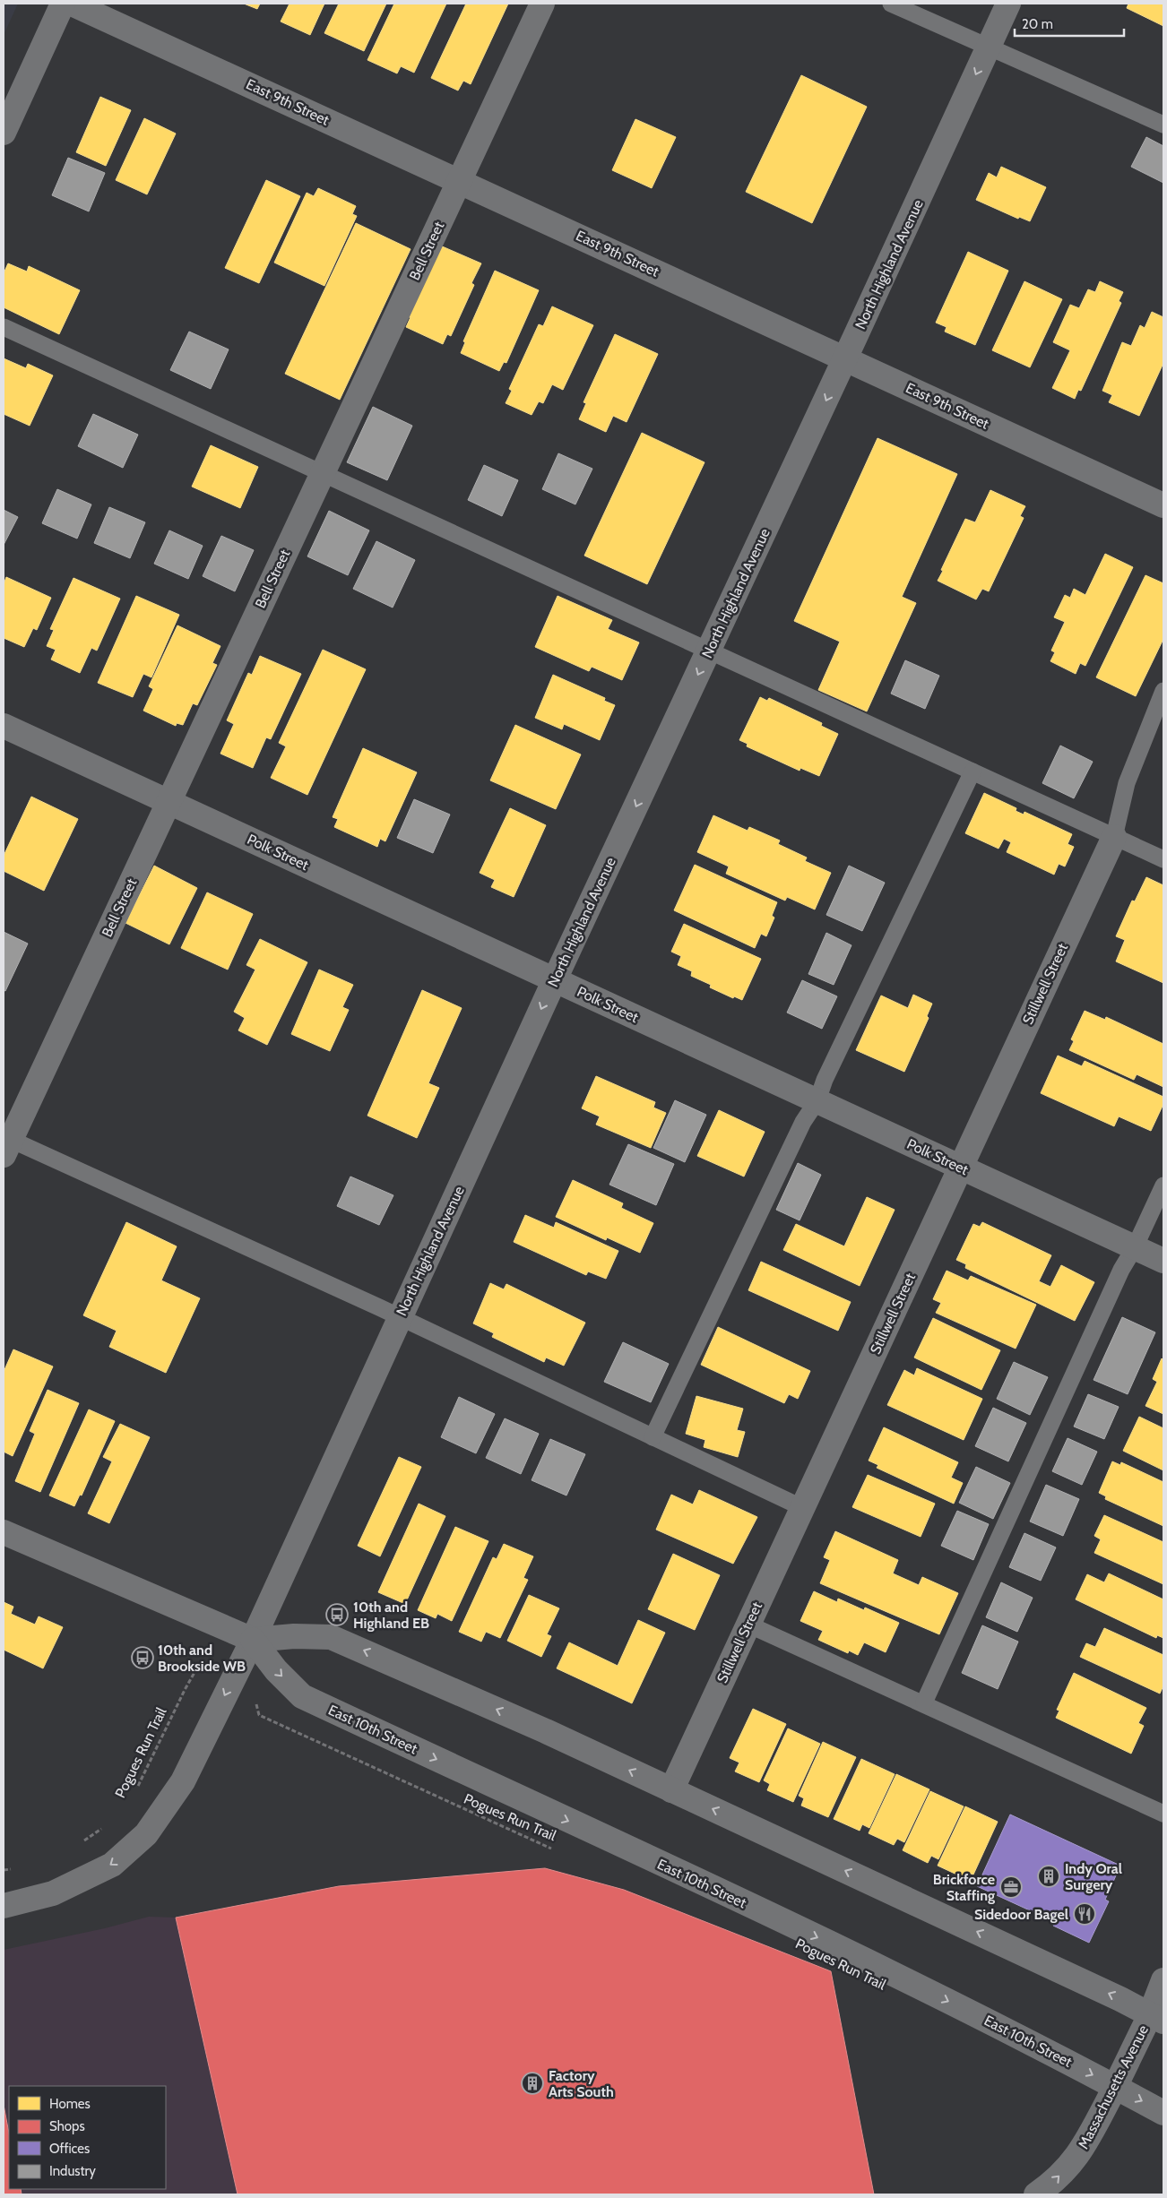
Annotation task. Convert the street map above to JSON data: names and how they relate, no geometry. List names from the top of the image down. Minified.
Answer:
{"streets":{"street":["East 9th Street","Bell Street","North Highland Avenue","Polk Street","Stillwell Street","East 10th Street","Massachusetts Avenue"],"path":["Pogues Run Trail"]},"crossings":[["East 9th Street","Bell Street"],["East 9th Street","North Highland Avenue"],["Bell Street","Polk Street"],["North Highland Avenue","Polk Street"],["North Highland Avenue","East 10th Street"],["North Highland Avenue","Pogues Run Trail"],["Polk Street","Stillwell Street"],["Stillwell Street","East 10th Street"],["East 10th Street","Massachusetts Avenue"]],"one_way":["North Highland Avenue","Massachusetts Avenue"],"places":{"bus stop":["10th and Highland EB","10th and Brookside WB"],"building":["Indy Oral Surgery","Factory Arts South"],"office":["Brickforce Staffing"],"restaurant":["Sidedoor Bagel"]},"legend":["Homes","Shops","Offices","Industry"],"scale_bar":"20 m"}
